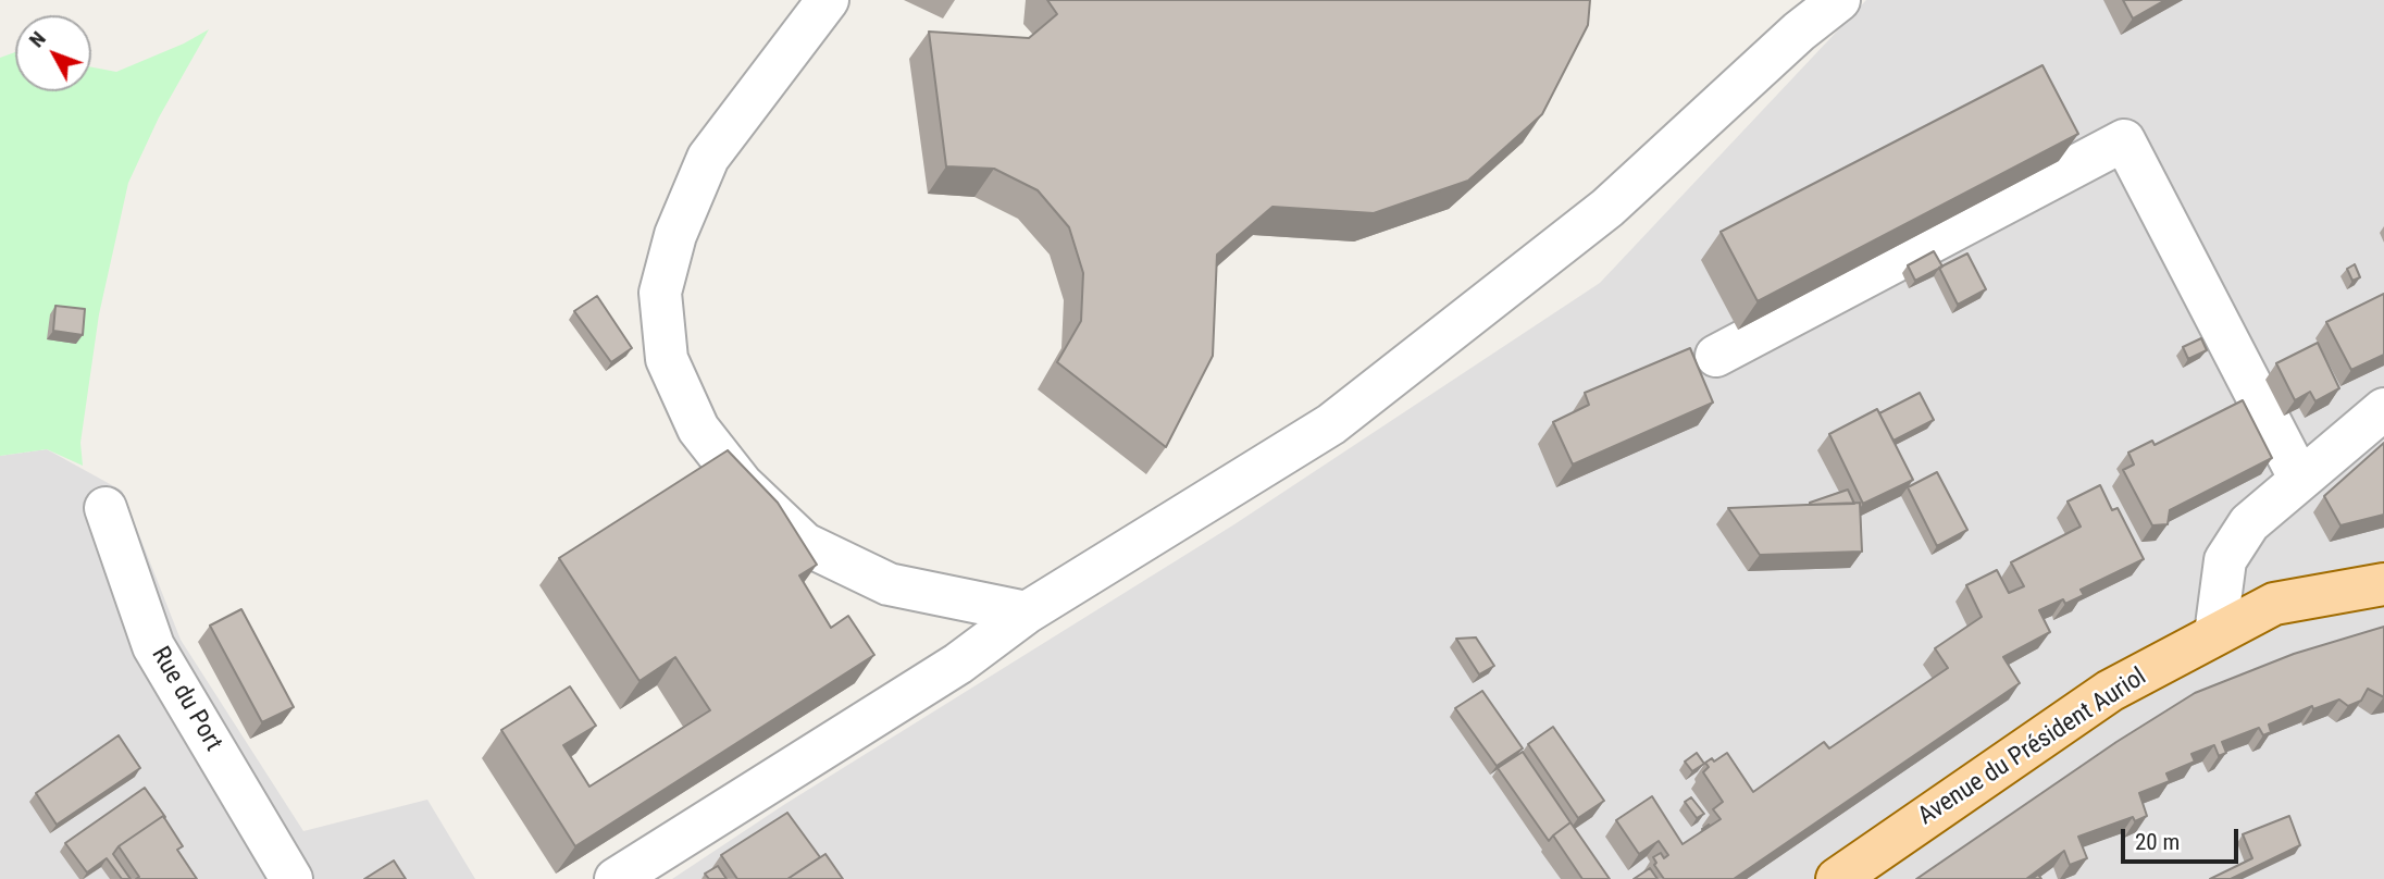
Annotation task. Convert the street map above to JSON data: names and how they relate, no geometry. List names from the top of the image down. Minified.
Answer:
{"streets":{"main road":["Avenue du Président Auriol"],"street":["Rue du Port"]},"scale_bar":"20 m","north":"top left"}
